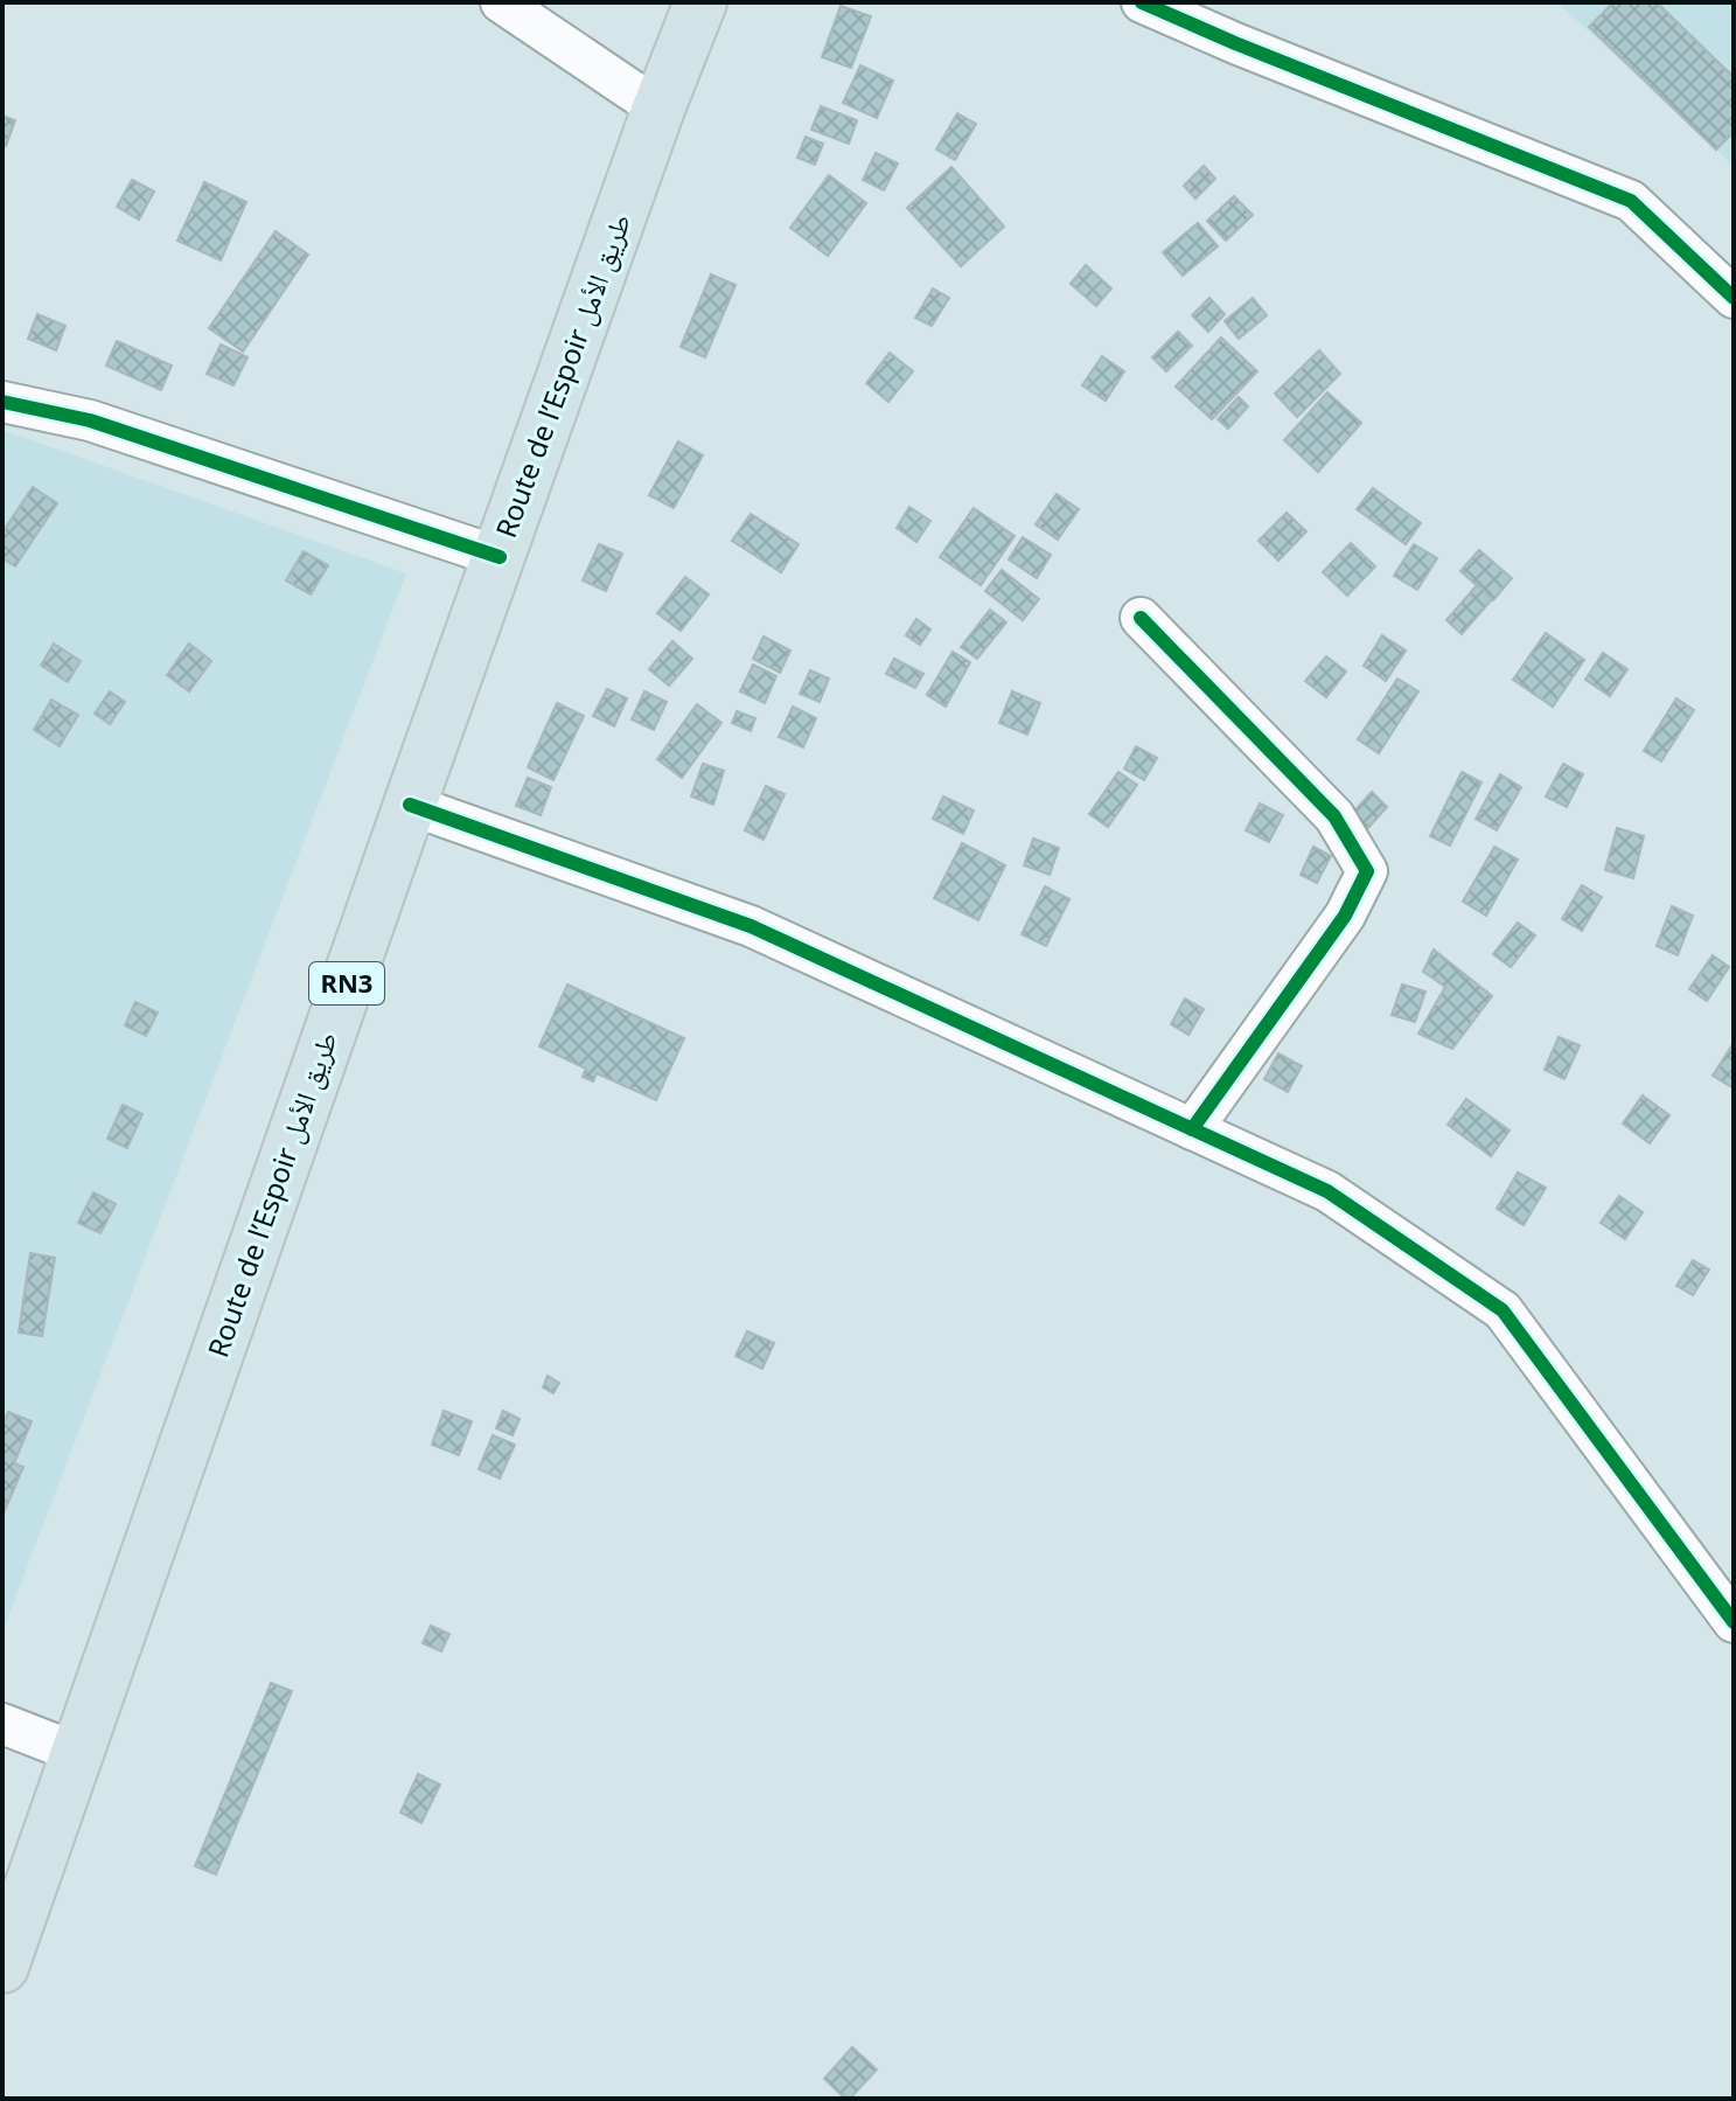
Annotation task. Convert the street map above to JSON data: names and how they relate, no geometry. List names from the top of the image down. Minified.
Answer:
{"streets":{"highway":["Route de l’Espoir طريق الأمل","RN3"]}}
